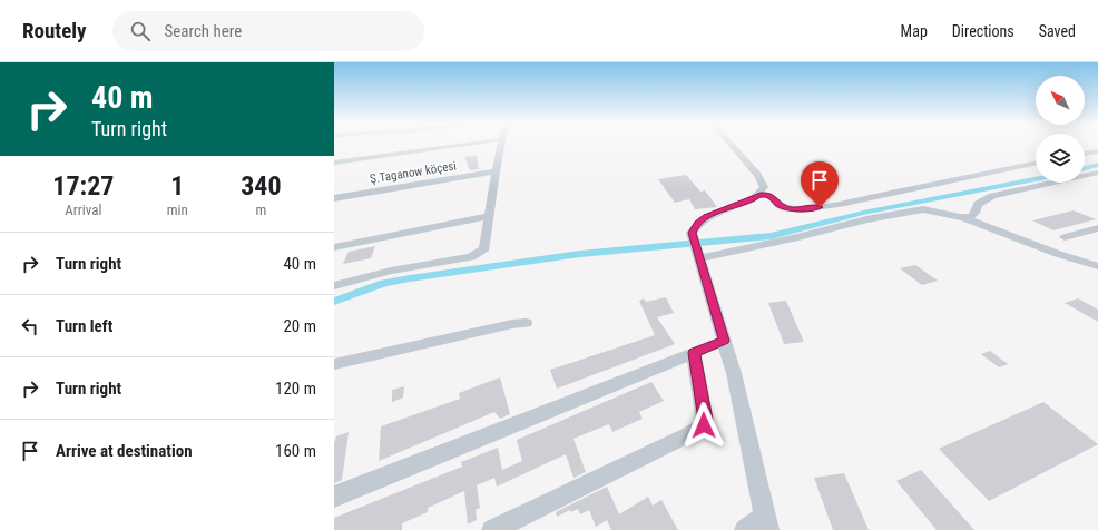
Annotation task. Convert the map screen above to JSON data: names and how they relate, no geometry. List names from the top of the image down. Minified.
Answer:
{"streets":{"street":["Ş.Taganow köçesi"]},"north":"top left","page":{"header":"Routely","search":"Search here","nav":["Map","Directions","Saved"],"turn":["40 m","Turn right"],"eta":["17:27","Arrival","1","min","340","m"],"list":[{"name":"Turn right","value":"40 m"},{"name":"Turn left","value":"20 m"},{"name":"Turn right","value":"120 m"},{"name":"Arrive at destination","value":"160 m"}]}}
